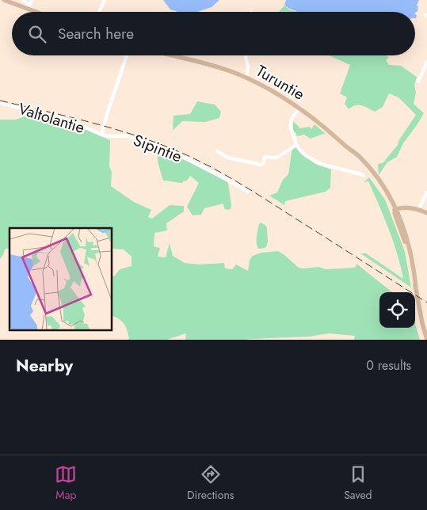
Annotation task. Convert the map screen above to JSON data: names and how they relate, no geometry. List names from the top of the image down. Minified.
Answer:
{"streets":{"main road":["Turuntie"],"street":["Valtolantie","Sipintie"]},"crossings":[["Valtolantie","Sipintie"]],"page":{"search":"Search here","heading":["Nearby","0 results"],"nav":["Map","Directions","Saved"]}}
